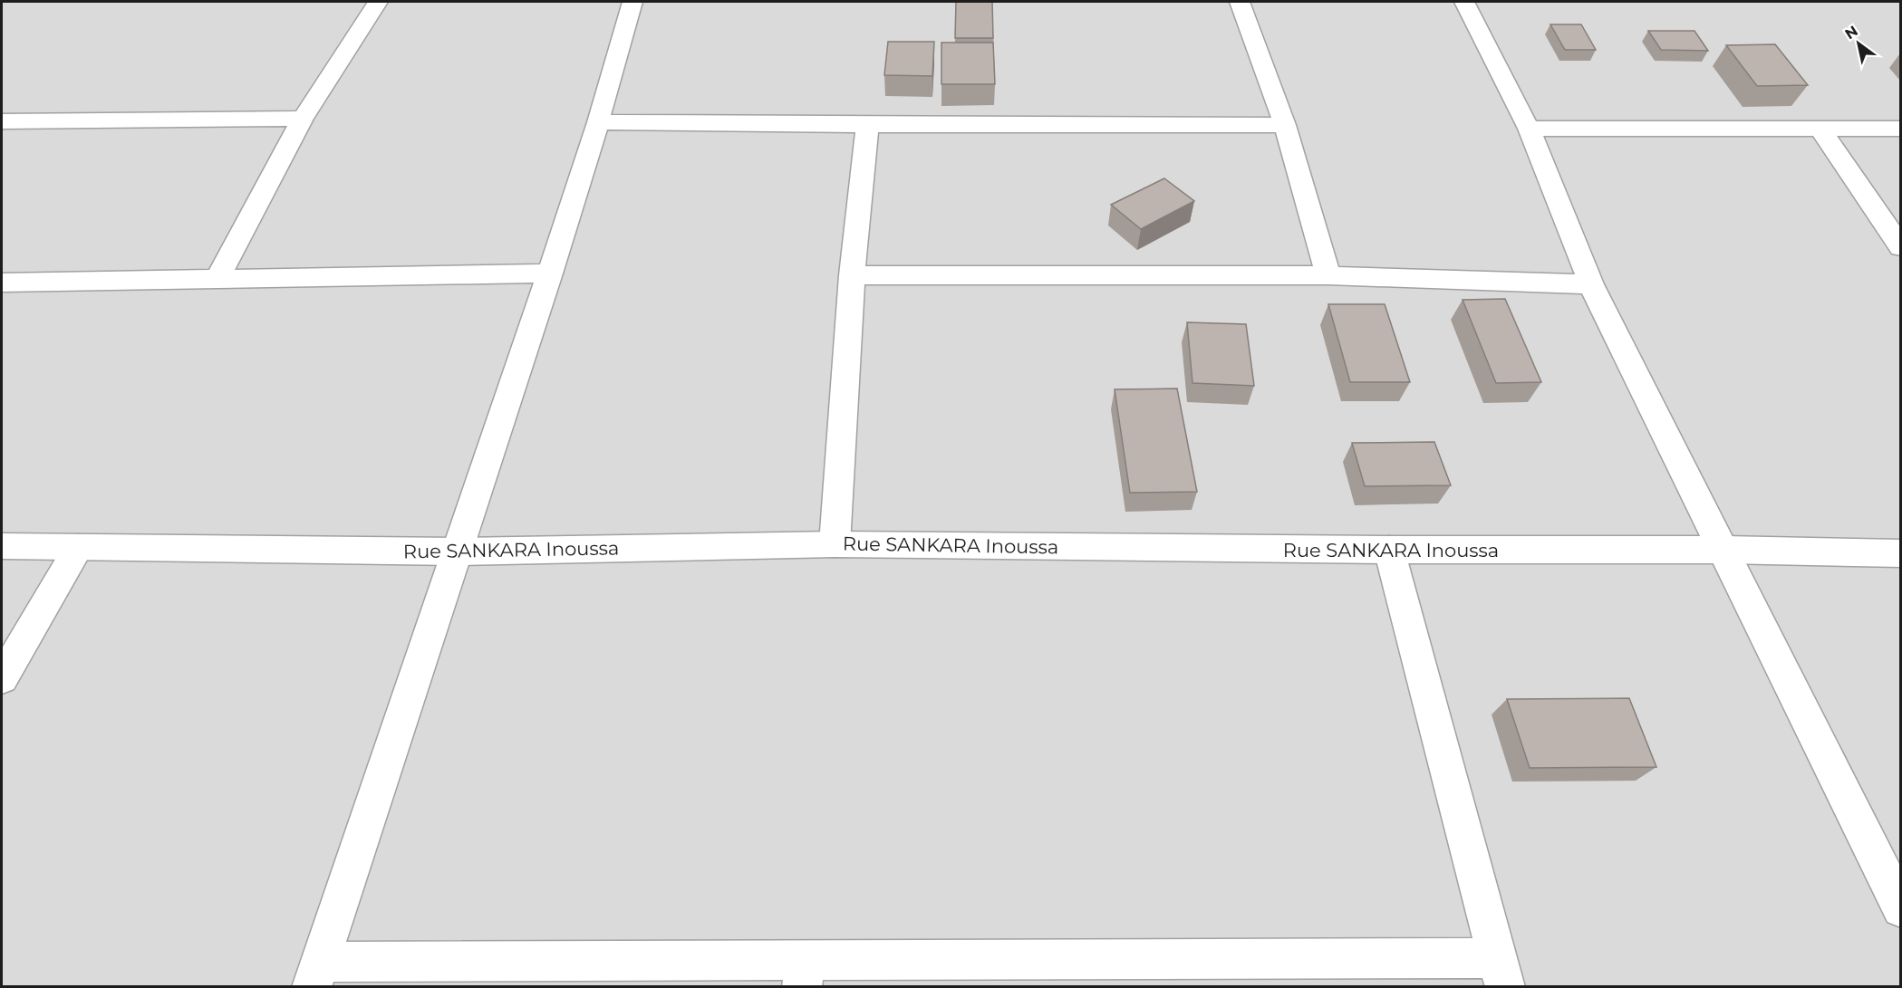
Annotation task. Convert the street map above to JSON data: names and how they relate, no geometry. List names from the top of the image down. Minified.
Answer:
{"streets":{"street":["Rue SANKARA Inoussa"]},"north":"top left"}
